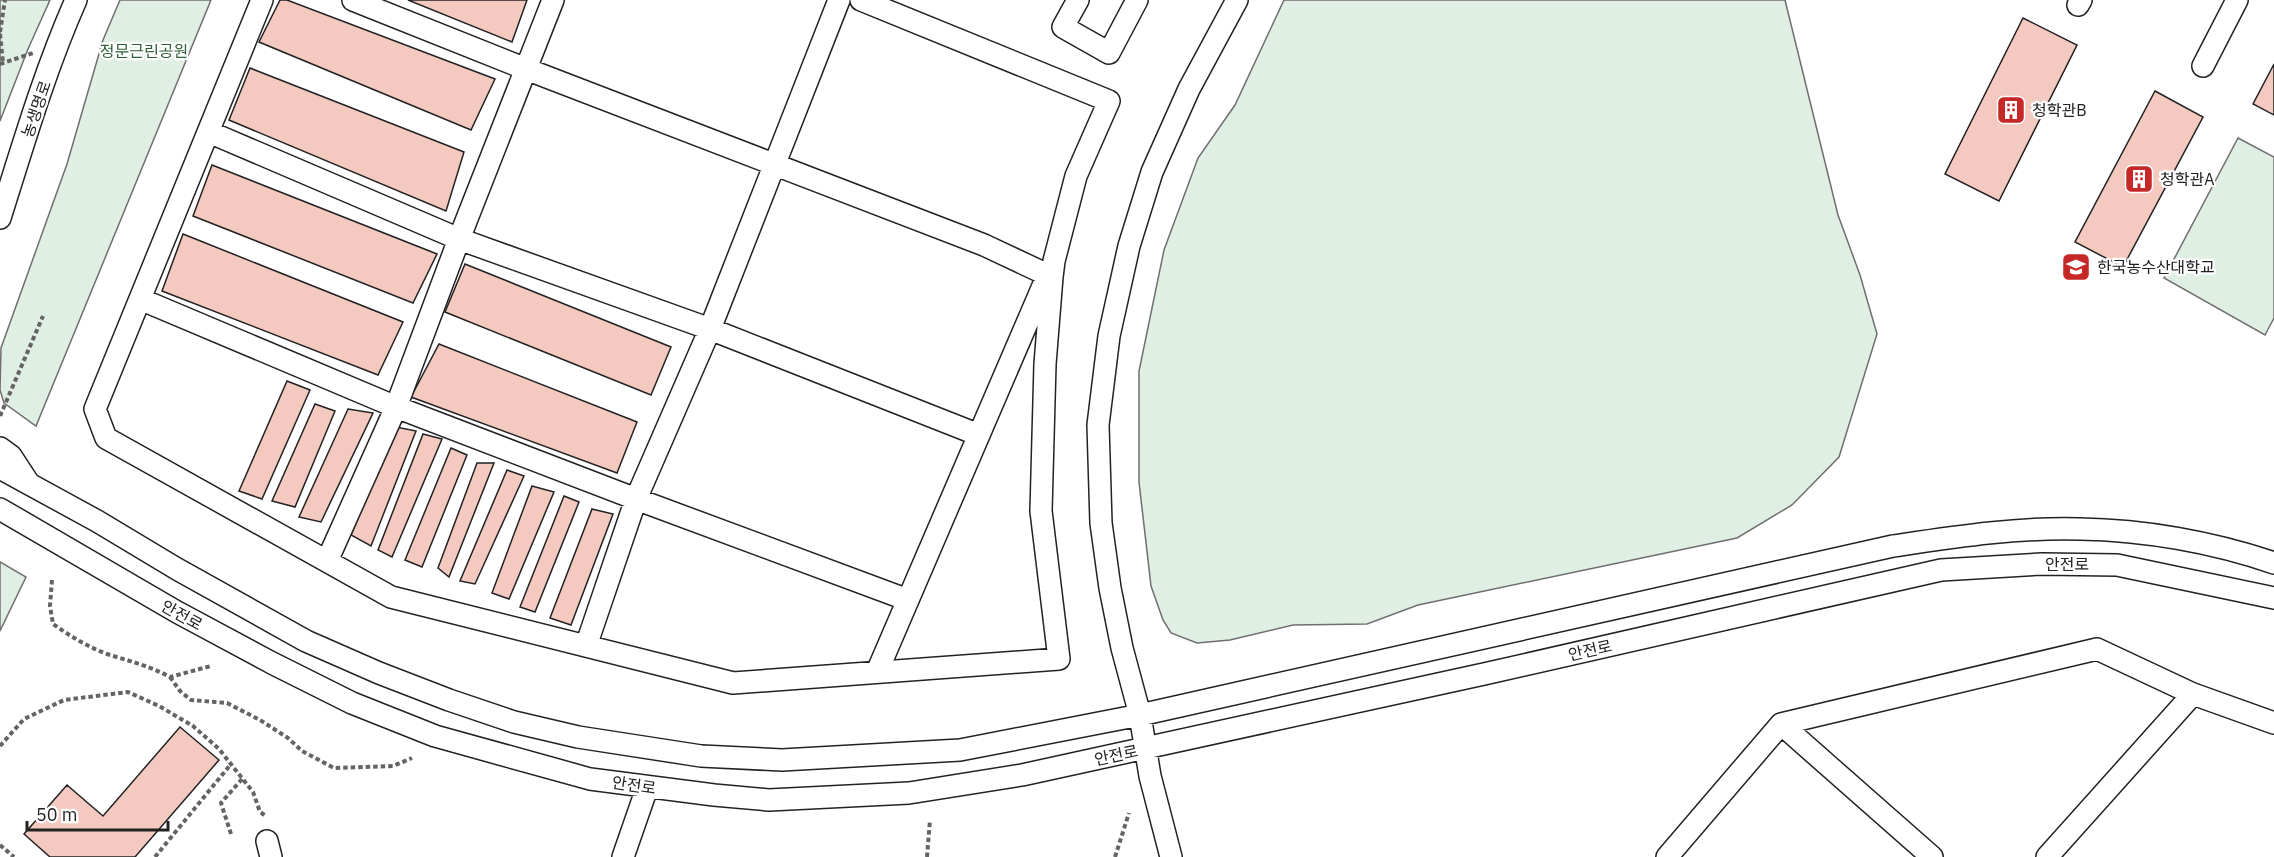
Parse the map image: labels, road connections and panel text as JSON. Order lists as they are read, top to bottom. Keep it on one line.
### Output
{"streets":{"street":["농생명로","안전로"]},"parks":["정문근린공원"],"places":{"building":["청학관B","청학관A"],"school or university":["한국농수산대학교"]},"scale_bar":"50 m"}
